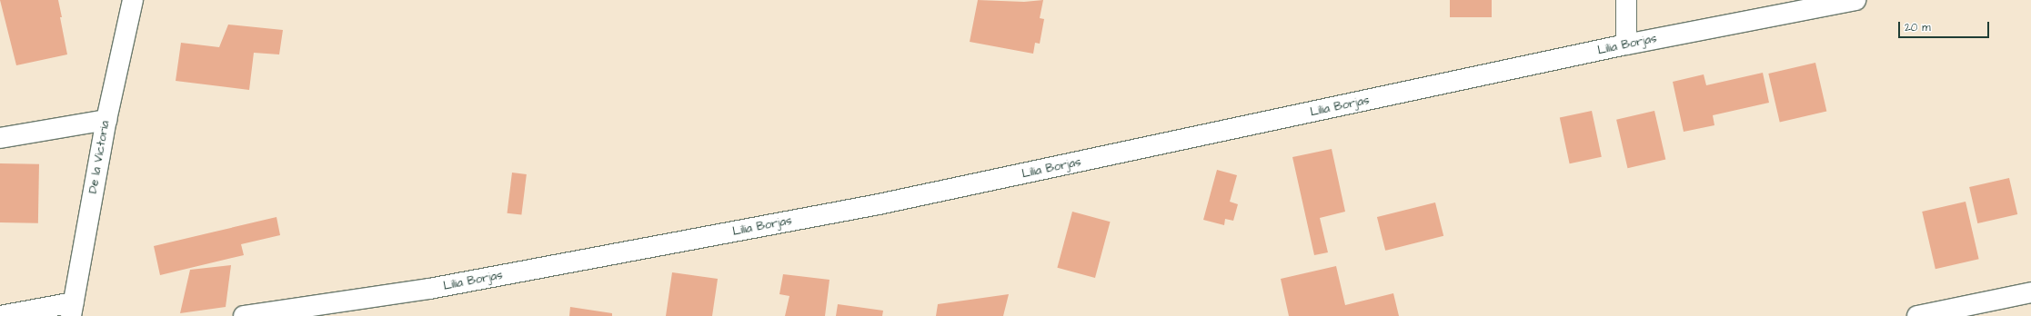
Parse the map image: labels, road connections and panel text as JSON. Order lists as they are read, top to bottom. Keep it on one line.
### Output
{"streets":{"street":["Lilia Borjas","De la Victoria"]},"scale_bar":"20 m"}
